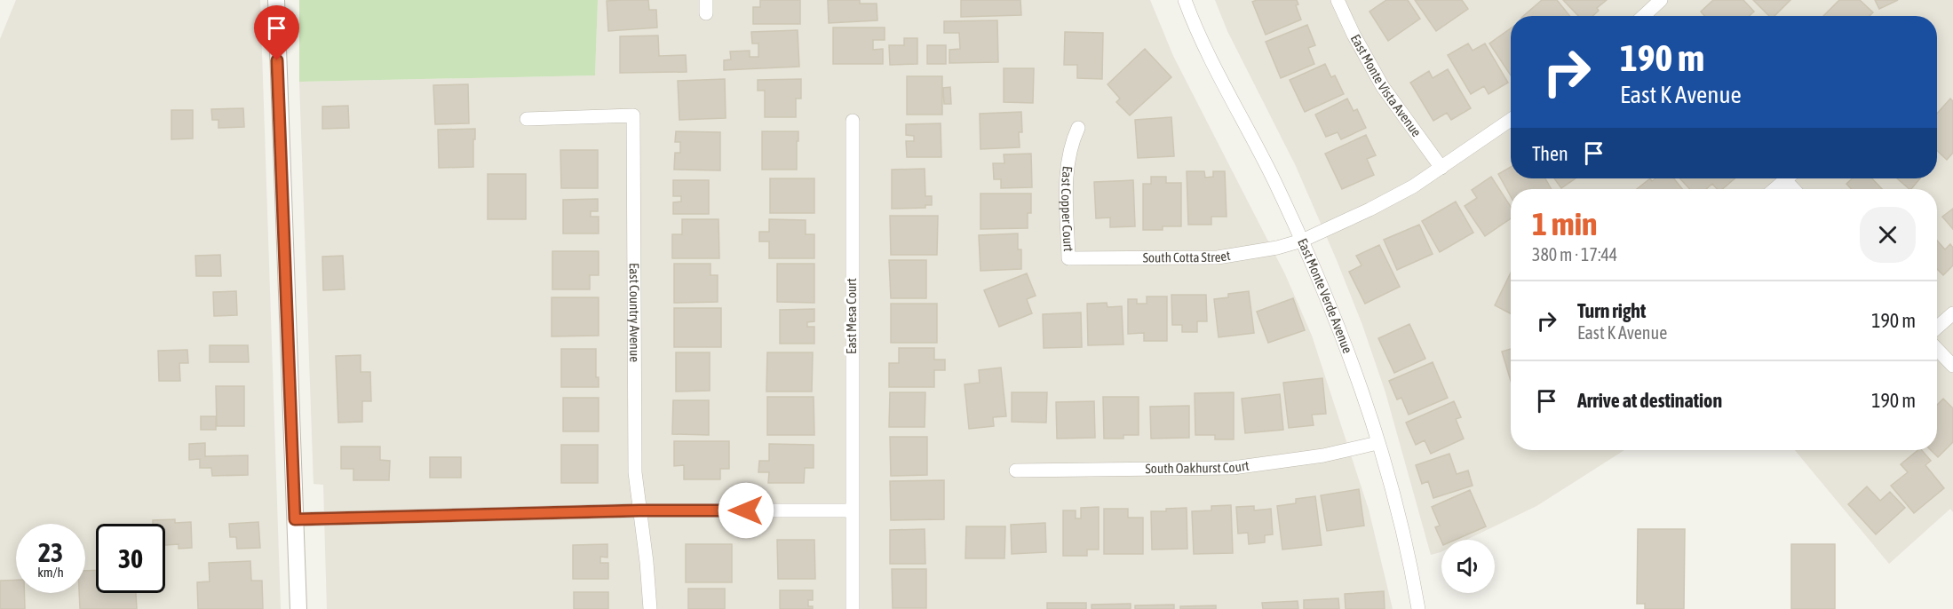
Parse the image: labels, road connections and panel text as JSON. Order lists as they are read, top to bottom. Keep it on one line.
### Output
{"streets":{"street":["East Monte Vista Avenue","East Copper Court","South Cotta Street","East Monte Verde Avenue","East Country Avenue","East Mesa Court","South Oakhurst Court"]},"crossings":[["East Monte Vista Avenue","South Cotta Street"],["East Copper Court","South Cotta Street"],["South Cotta Street","East Monte Verde Avenue"],["East Monte Verde Avenue","South Oakhurst Court"]],"page":{"turn":["190 m","East K Avenue"],"then":"Then","heading":["1 min","380 m · 17:44"],"list":[{"name":"Turn right","note":"East K Avenue","value":"190 m"},{"name":"Arrive at destination","value":"190 m"}],"speed":"23 km/h","limit":"30"}}
